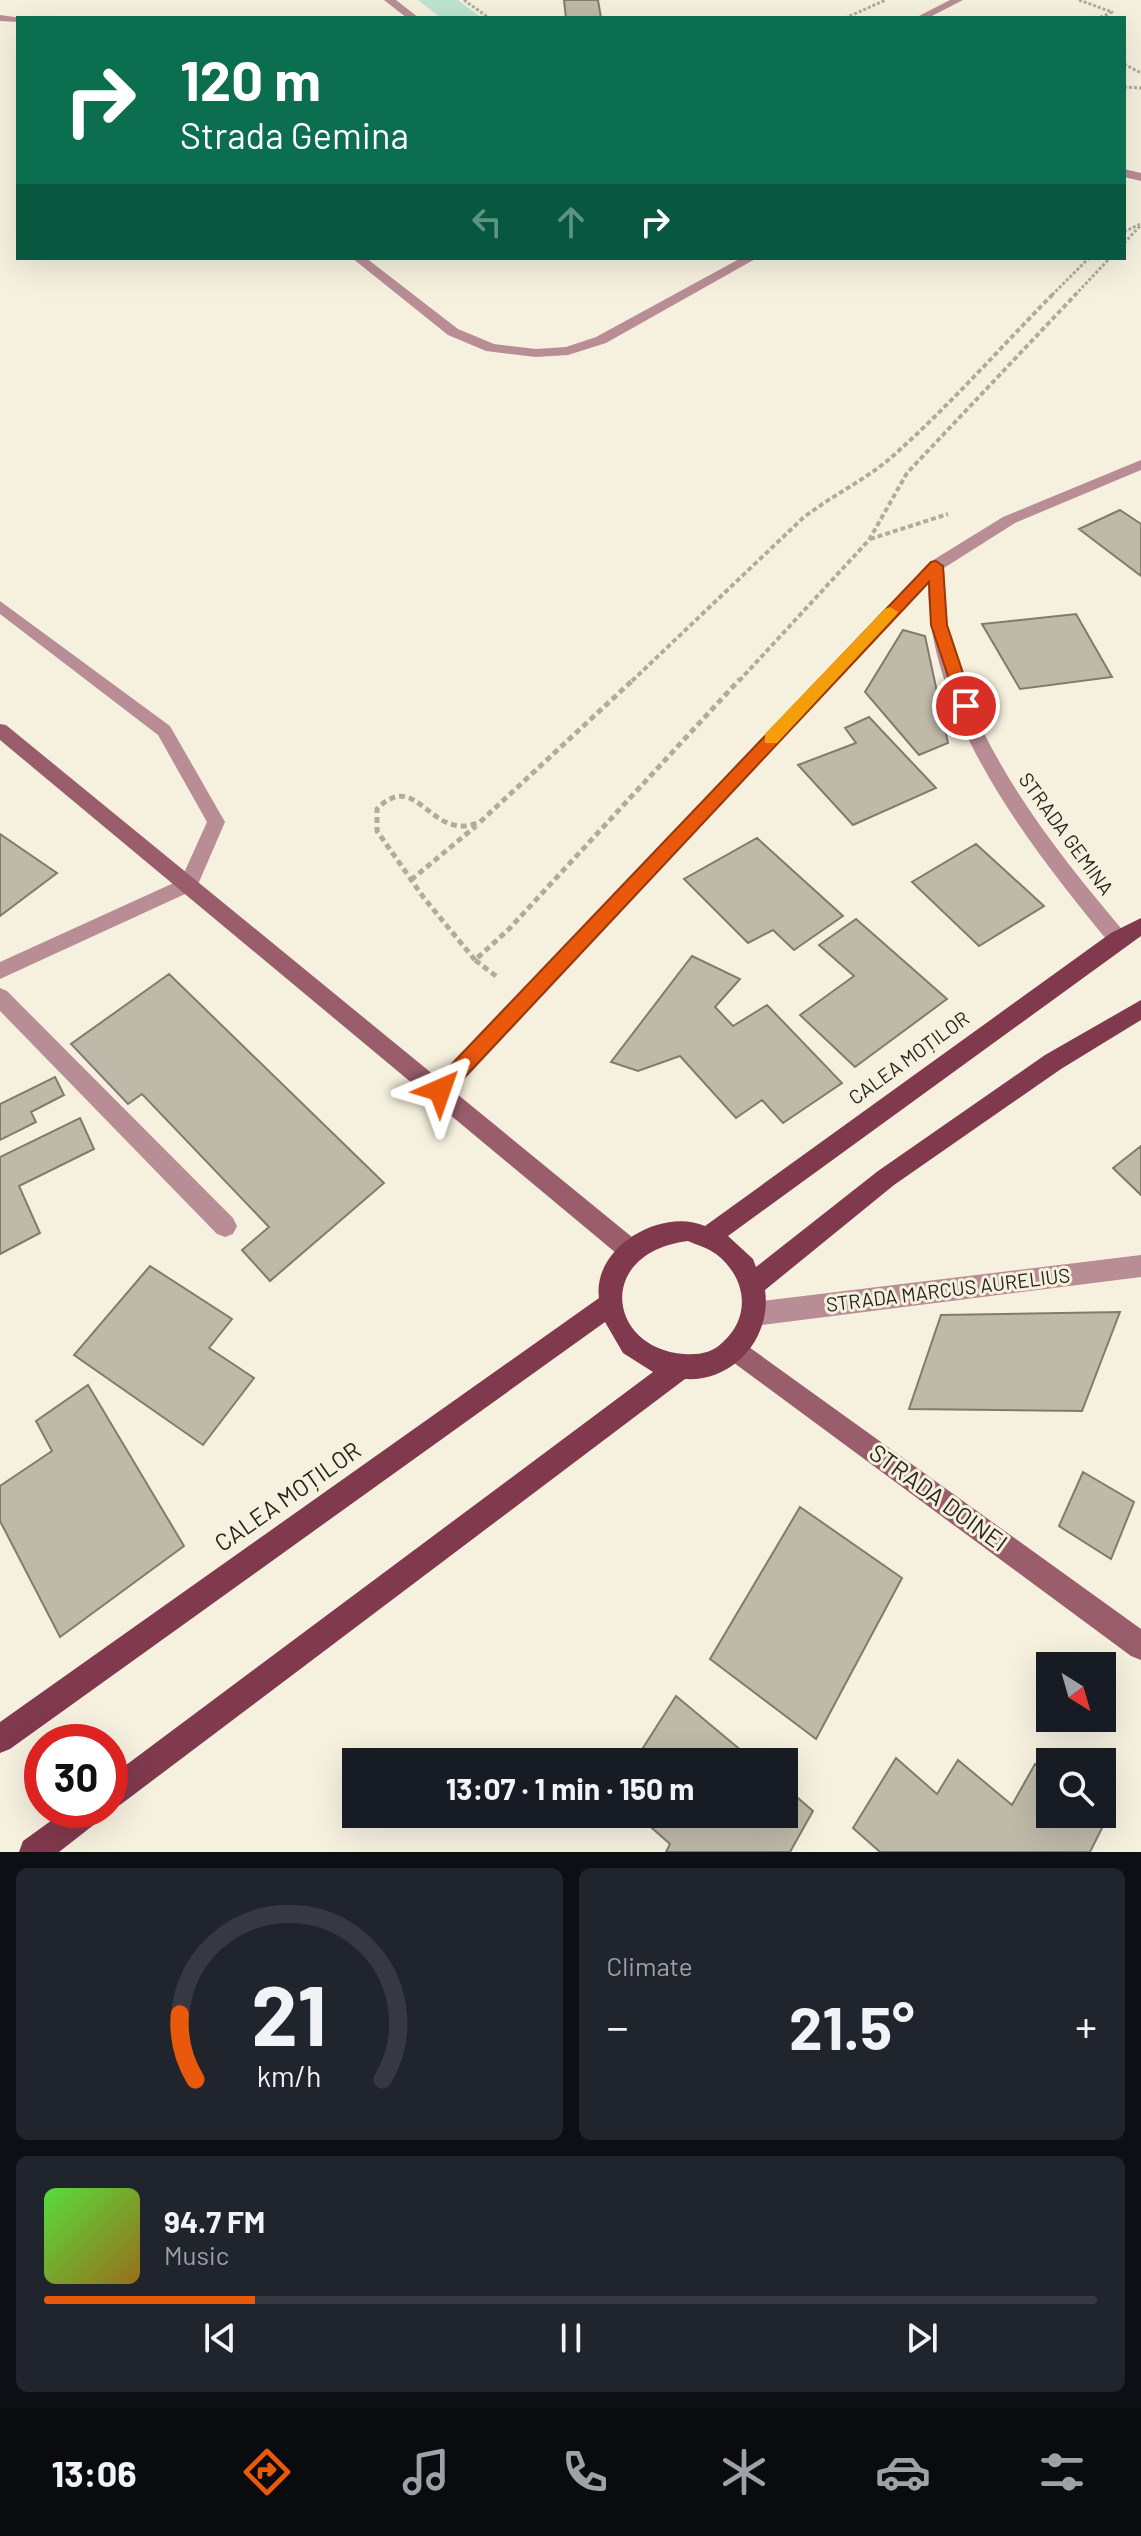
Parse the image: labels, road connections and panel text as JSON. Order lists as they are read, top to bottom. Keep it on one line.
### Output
{"streets":{"main road":["CALEA MOȚILOR"],"street":["STRADA GEMINA","STRADA MARCUS AURELIUS","STRADA DOINEI"]},"crossings":[["STRADA GEMINA","CALEA MOȚILOR"],["CALEA MOȚILOR","STRADA MARCUS AURELIUS"],["CALEA MOȚILOR","STRADA DOINEI"],["STRADA MARCUS AURELIUS","STRADA DOINEI"]],"north":"bottom right","page":{"turn":["120 m","Strada Gemina"],"limit":"30","trip":"13:07 · 1 min · 150 m","tile":"Climate","heat":["−","21.5°","+"],"song":["94.7 FM","Music"],"tabs":"13:06","gauge":["21","km/h"]}}
